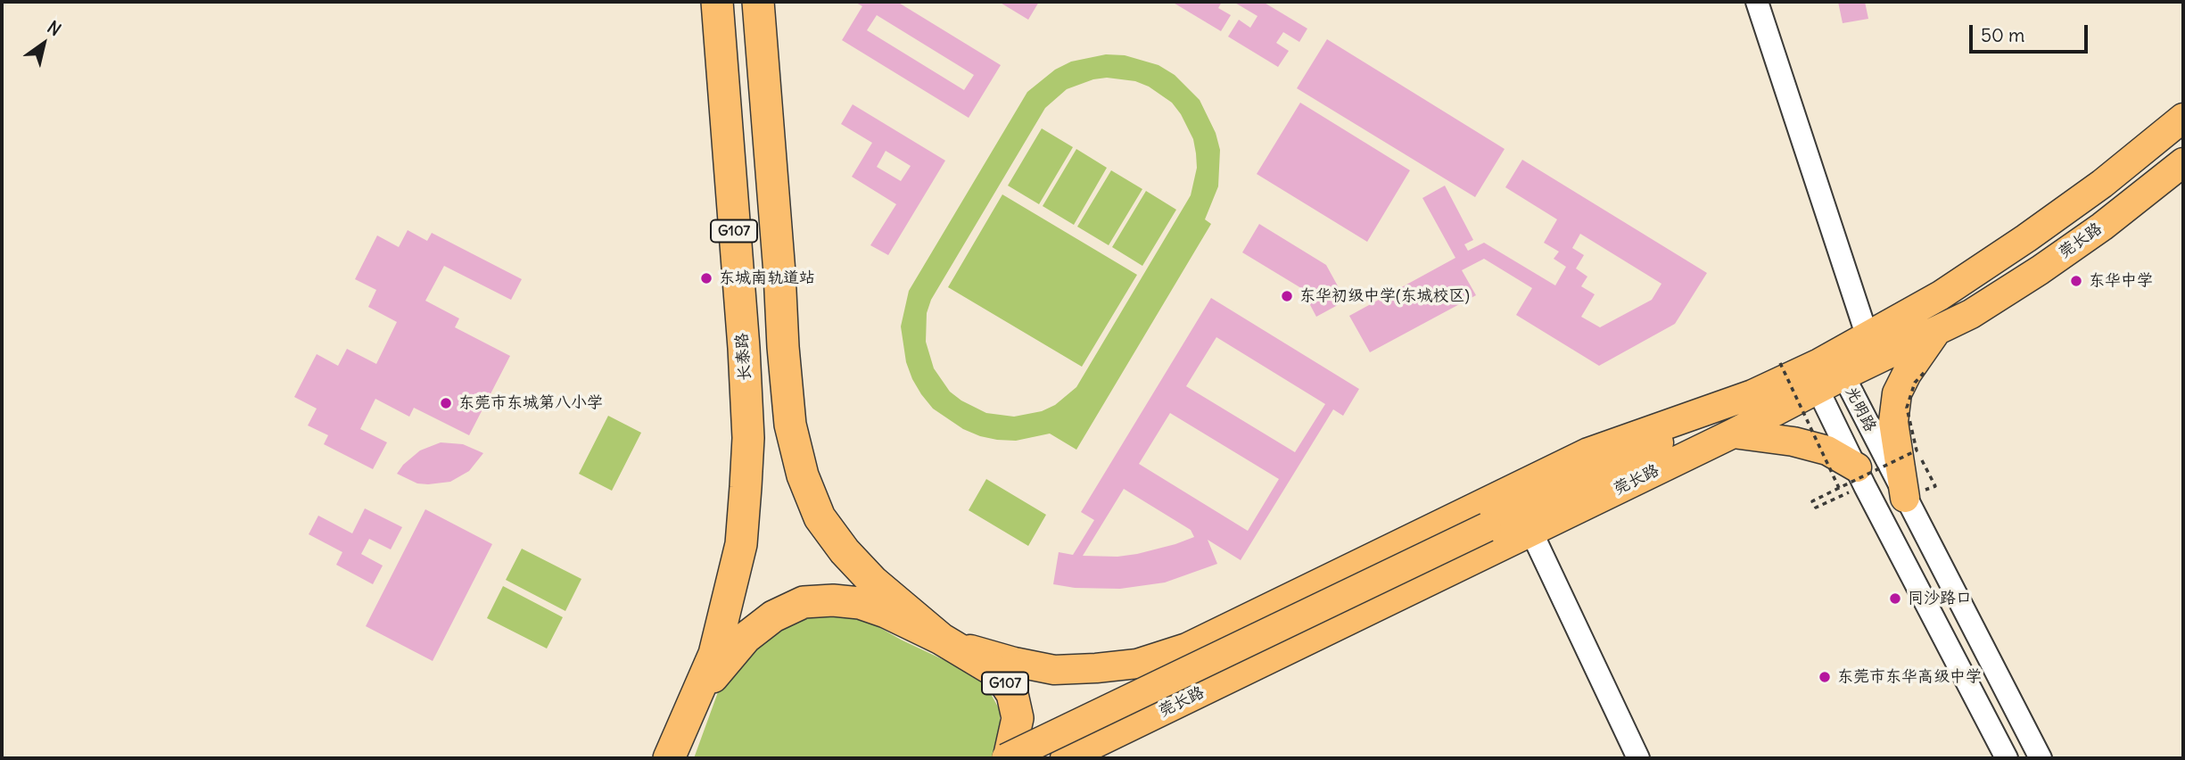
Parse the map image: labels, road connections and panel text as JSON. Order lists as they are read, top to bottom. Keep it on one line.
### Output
{"streets":{"highway":["G107","长泰路"],"main road":["莞长路"],"street":["光明路"]},"crossings":[["G107","莞长路"],["G107","长泰路"],["莞长路","光明路"]],"places":["东城南轨道站","东华中学","东华初级中学(东城校区)","东莞市东城第八小学","同沙路口","东莞市东华高级中学"],"scale_bar":"50 m","north":"top right"}
